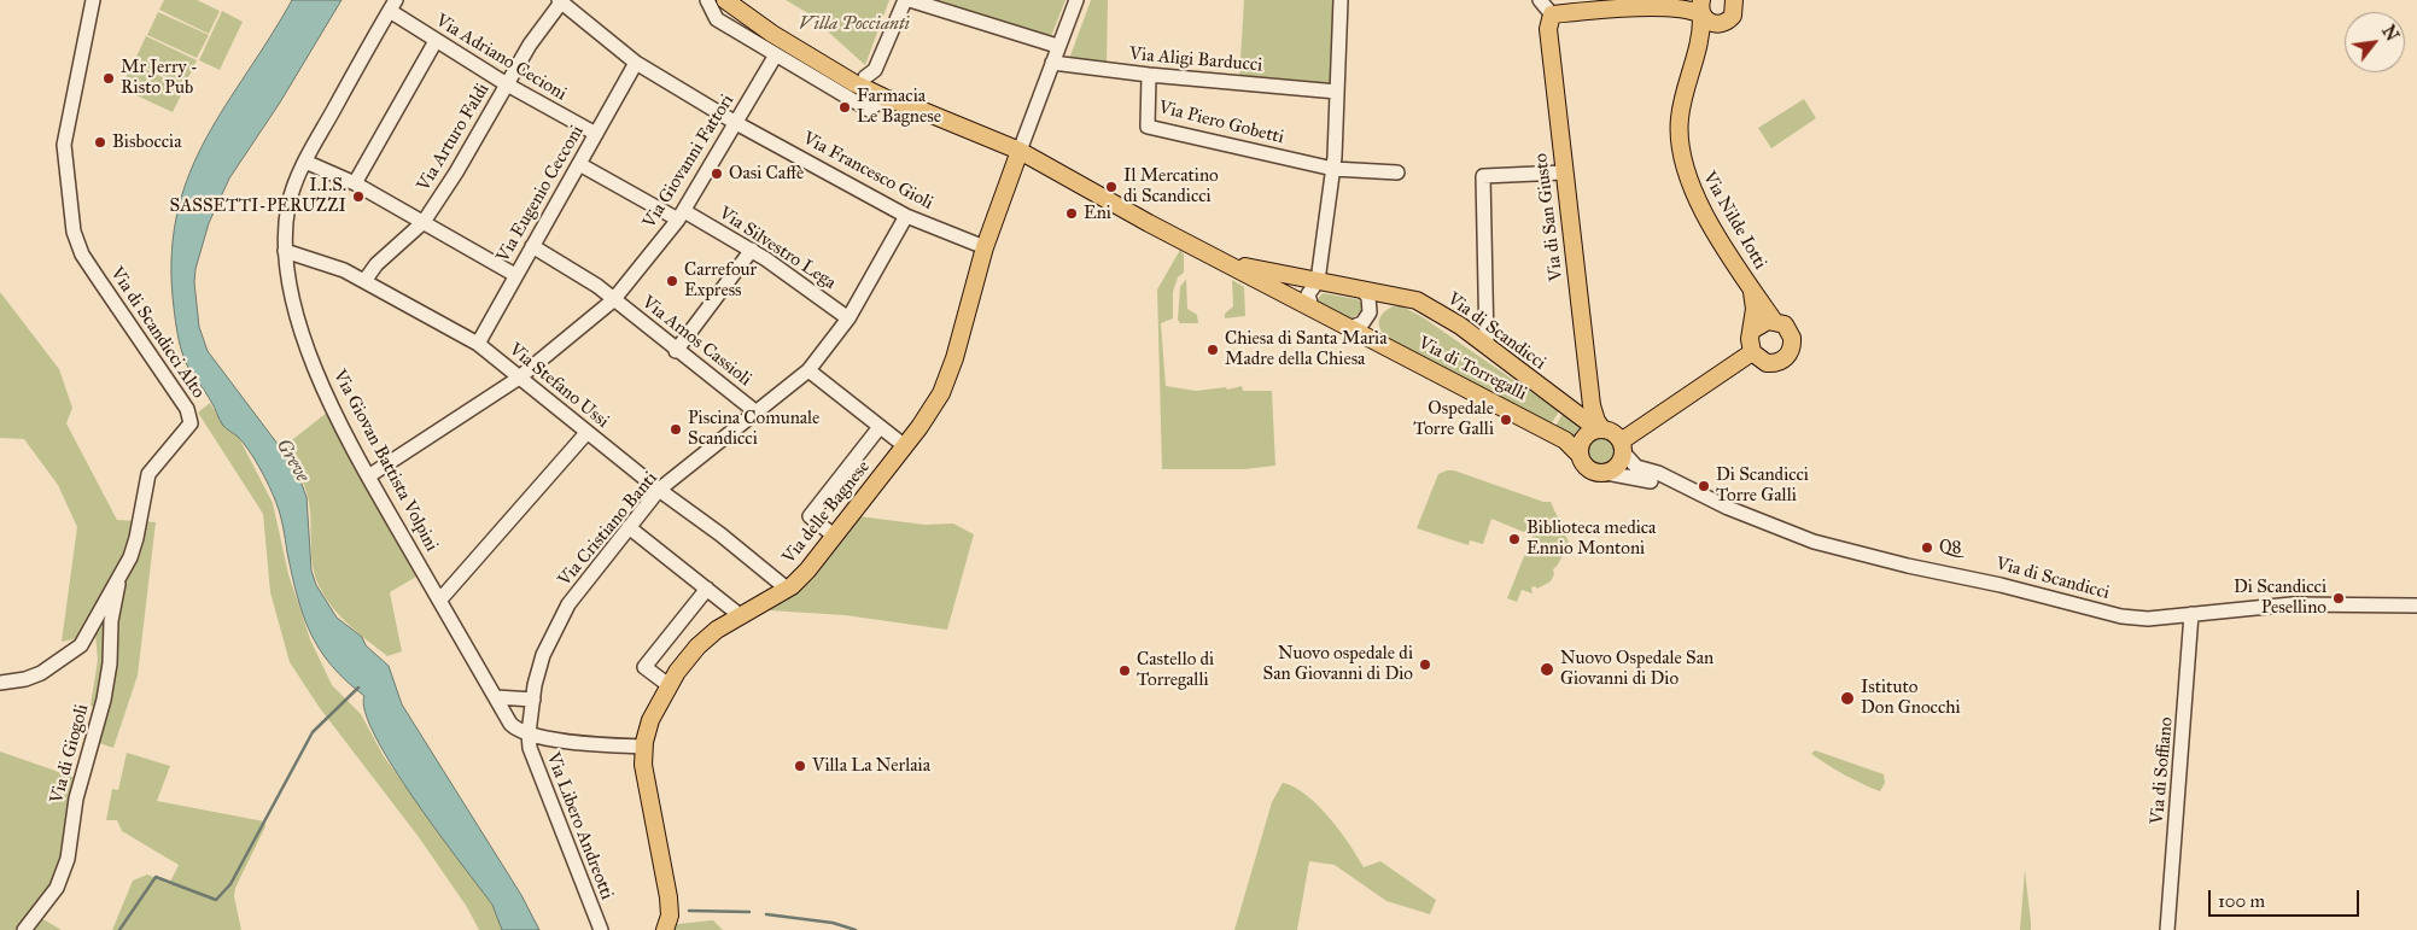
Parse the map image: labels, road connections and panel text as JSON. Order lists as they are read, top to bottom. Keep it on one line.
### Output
{"streets":{"main road":["Via di San Giusto","Via Nilde Iotti","Via di Scandicci","Via di Torregalli","Via delle Bagnese"],"street":["Via Adriano Cecioni","Via Aligi Barducci","Via Piero Gobetti","Via Arturo Faldi","Via Giovanni Fattori","Via Francesco Gioli","Via Eugenio Cecconi","Via Silvestro Lega","Via di Scandicci Alto","Via Amos Cassioli","Via Stefano Ussi","Via Giovan Battista Volpini","Via Cristiano Banti","Via di Giogoli","Via di Soffiano","Via Libero Andreotti"]},"crossings":[["Via Adriano Cecioni","Via Arturo Faldi"],["Via Adriano Cecioni","Via Eugenio Cecconi"],["Via Adriano Cecioni","Via Giovan Battista Volpini"],["Via Aligi Barducci","Via Piero Gobetti"],["Via Arturo Faldi","Via Francesco Gioli"],["Via Arturo Faldi","Via Stefano Ussi"],["Via Giovanni Fattori","Via Francesco Gioli"],["Via Giovanni Fattori","Via Silvestro Lega"],["Via Giovanni Fattori","Via Amos Cassioli"],["Via Giovanni Fattori","Via Stefano Ussi"],["Via Giovanni Fattori","Via Giovan Battista Volpini"],["Via Francesco Gioli","Via Eugenio Cecconi"],["Via Francesco Gioli","Via delle Bagnese"],["Via Francesco Gioli","Via Cristiano Banti"],["Via Eugenio Cecconi","Via Silvestro Lega"],["Via Eugenio Cecconi","Via Amos Cassioli"],["Via Eugenio Cecconi","Via Stefano Ussi"],["Via di San Giusto","Via di Scandicci"],["Via di San Giusto","Via di Torregalli"],["Via Silvestro Lega","Via Cristiano Banti"],["Via di Scandicci","Via di Torregalli"],["Via di Scandicci","Via di Soffiano"],["Via di Scandicci Alto","Via di Giogoli"],["Via Amos Cassioli","Via Cristiano Banti"],["Via di Torregalli","Via delle Bagnese"],["Via Stefano Ussi","Via Giovan Battista Volpini"],["Via Stefano Ussi","Via delle Bagnese"],["Via Stefano Ussi","Via Cristiano Banti"],["Via Giovan Battista Volpini","Via Cristiano Banti"],["Via Giovan Battista Volpini","Via Libero Andreotti"],["Via Cristiano Banti","Via Libero Andreotti"]],"water":["Greve"],"parks":["Villa Poccianti"],"places":["Mr Jerry - Risto Pub","Farmacia Le Bagnese","Bisboccia","Oasi Caffè","Il Mercatino di Scandicci","I.I.S. SASSETTI-PERUZZI","Eni","Carrefour Express","Chiesa di Santa Maria Madre della Chiesa","Ospedale Torre Galli","Piscina Comunale Scandicci","Di Scandicci Torre Galli","Biblioteca medica Ennio Montoni","Q8","Di Scandicci Pesellino","Nuovo ospedale di San Giovanni di Dio","Nuovo Ospedale San Giovanni di Dio","Castello di Torregalli","Istituto Don Gnocchi","Villa La Nerlaia"],"scale_bar":"100 m","north":"top right"}
